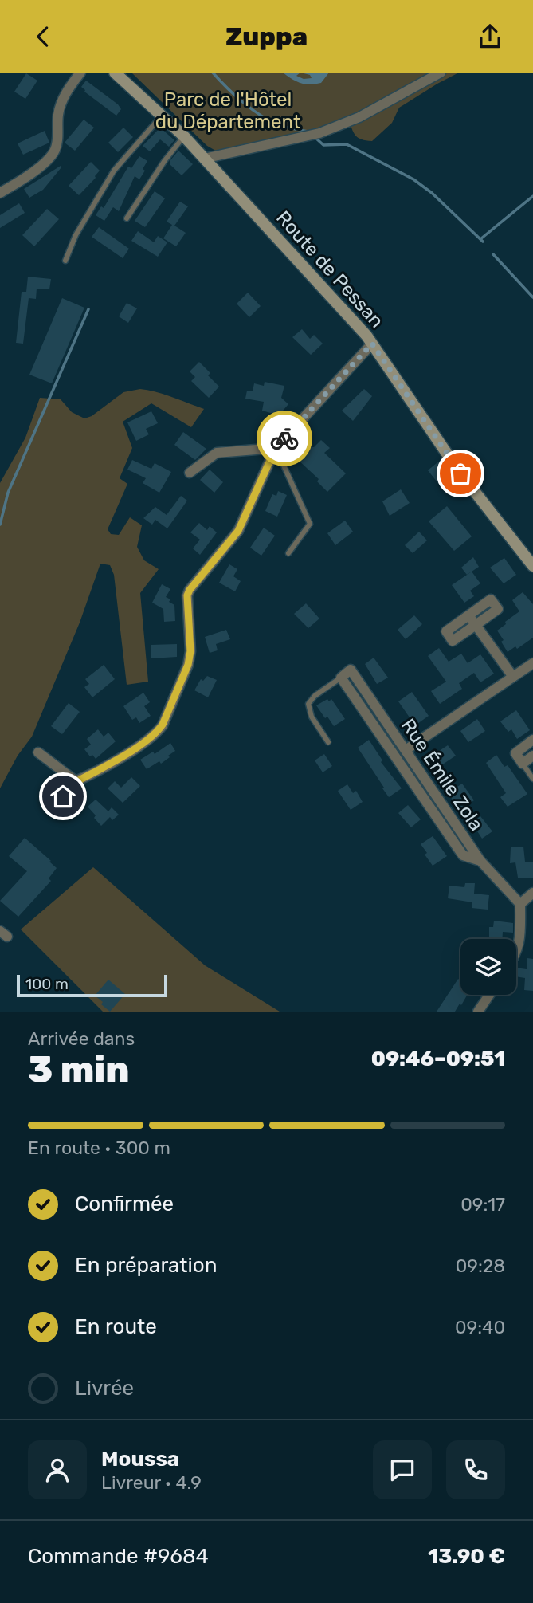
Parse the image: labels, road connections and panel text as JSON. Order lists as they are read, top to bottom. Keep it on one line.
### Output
{"streets":{"main road":["Route de Pessan"],"street":["Rue Émile Zola"]},"parks":["Parc de l'Hôtel du Département"],"scale_bar":"100 m","page":{"header":"Zuppa","scale":"100 m","heading":["3 min","Arrivée dans","09:46–09:51"],"panel":["Moussa","Livreur · 4.9","Commande #9684","13.90 €"],"bar":"En route · 300 m","list":[["Confirmée","09:17"],["En préparation","09:28"],["En route","09:40"],"Livrée"]}}
